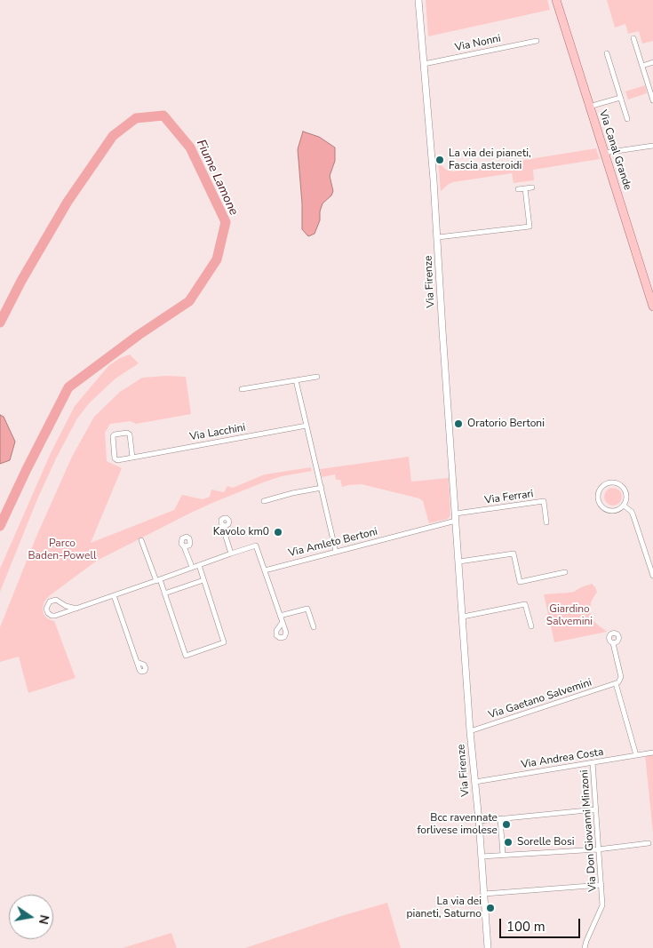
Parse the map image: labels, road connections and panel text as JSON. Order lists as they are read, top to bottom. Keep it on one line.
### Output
{"streets":{"main road":["Via Canal Grande"],"street":["Via Nonni","Via Firenze","Via Lacchini","Via Ferrari","Via Amleto Bertoni","Via Gaetano Salvemini","Via Andrea Costa","Via Don Giovanni Minzoni"]},"crossings":[["Via Nonni","Via Firenze"],["Via Firenze","Via Ferrari"],["Via Firenze","Via Amleto Bertoni"],["Via Firenze","Via Gaetano Salvemini"],["Via Firenze","Via Andrea Costa"],["Via Andrea Costa","Via Don Giovanni Minzoni"]],"water":["Fiume Lamone"],"parks":["Parco Baden-Powell","Giardino Salvemini"],"places":["La via dei pianeti, Fascia asteroidi","Oratorio Bertoni","Kavolo km0","Bcc ravennate forlivese imolese","Sorelle Bosi","La via dei pianeti, Saturno"],"scale_bar":"100 m","north":"right"}
